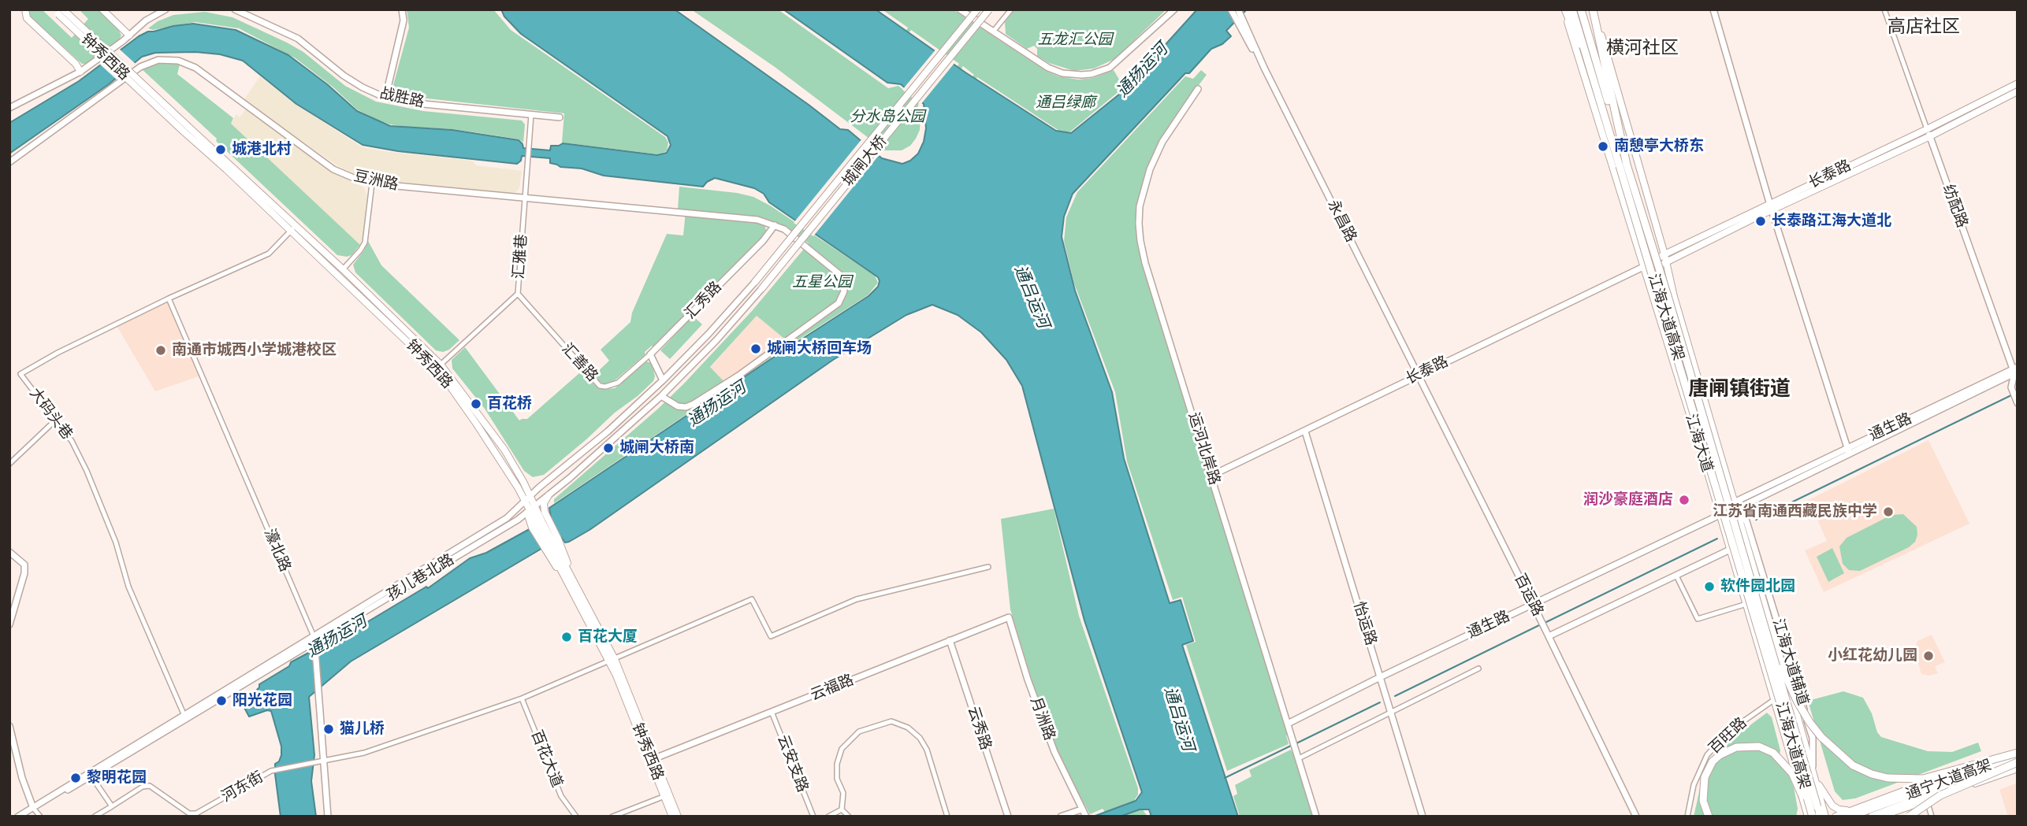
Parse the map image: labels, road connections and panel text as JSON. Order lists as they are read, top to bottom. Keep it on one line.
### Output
{"streets":{"highway":["江海大道高架","通宁大道高架"],"main road":["钟秀西路","城闸大桥","长泰路","江海大道"],"street":["战胜路","豆洲路","纺配路","永昌路","汇雅巷","汇秀路","汇善路","大码头巷","通生路","运河北岸路","濠北路","孩儿巷北路","百运路","怡运路","江海大道辅道","云福路","月洲路","云秀路","百旺路","百花大道","云安支路","河东街"]},"crossings":[["钟秀西路","汇雅巷"],["钟秀西路","大码头巷"],["钟秀西路","孩儿巷北路"],["钟秀西路","云福路"],["钟秀西路","河东街"],["战胜路","汇雅巷"],["城闸大桥","孩儿巷北路"],["长泰路","纺配路"],["长泰路","永昌路"],["长泰路","江海大道"],["长泰路","运河北岸路"],["长泰路","百运路"],["长泰路","怡运路"],["豆洲路","汇雅巷"],["豆洲路","汇秀路"],["豆洲路","孩儿巷北路"],["纺配路","通生路"],["永昌路","百运路"],["汇雅巷","汇善路"],["汇秀路","汇善路"],["江海大道高架","江海大道"],["大码头巷","濠北路"],["大码头巷","孩儿巷北路"],["通生路","江海大道"],["通生路","运河北岸路"],["通生路","百运路"],["通生路","怡运路"],["通生路","江海大道辅道"],["江海大道","江海大道辅道"],["江海大道","百旺路"],["濠北路","孩儿巷北路"],["濠北路","河东街"],["云福路","月洲路"],["云福路","云秀路"],["云福路","云安支路"],["百花大道","河东街"]],"districts":["高店社区","横河社区","唐闸镇街道"],"water":["通扬运河","通吕运河"],"parks":["五龙汇公园","通吕绿廊","分水岛公园","五星公园"],"places":["南憩亭大桥东","城港北村","长泰路江海大道北","城闸大桥回车场","南通市城西小学城港校区","百花桥","城闸大桥南","润沙豪庭酒店","江苏省南通西藏民族中学","软件园北园","百花大厦","小红花幼儿园","阳光花园","猫儿桥","黎明花园"]}
